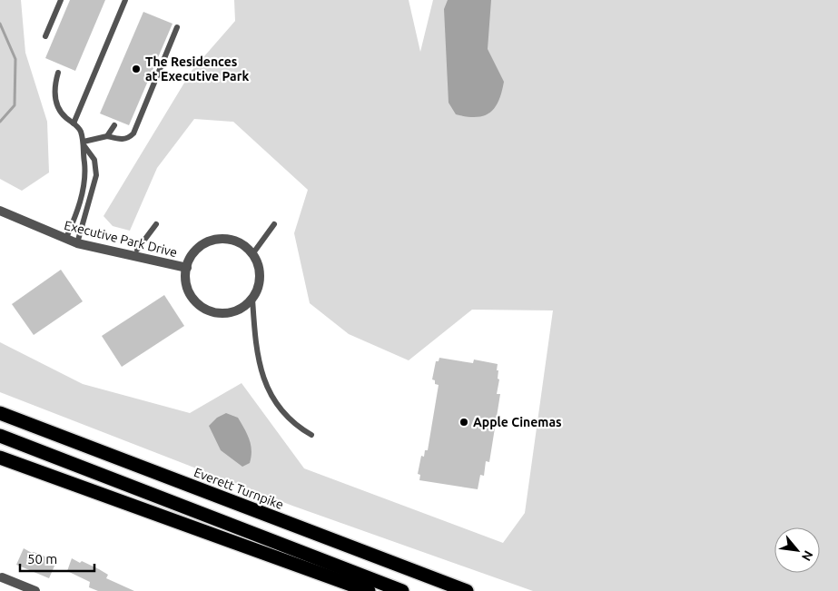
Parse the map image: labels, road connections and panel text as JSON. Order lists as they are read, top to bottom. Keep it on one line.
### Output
{"streets":{"highway":["Everett Turnpike"],"street":["Executive Park Drive"]},"places":["The Residences at Executive Park","Apple Cinemas"],"scale_bar":"50 m","north":"bottom right"}
